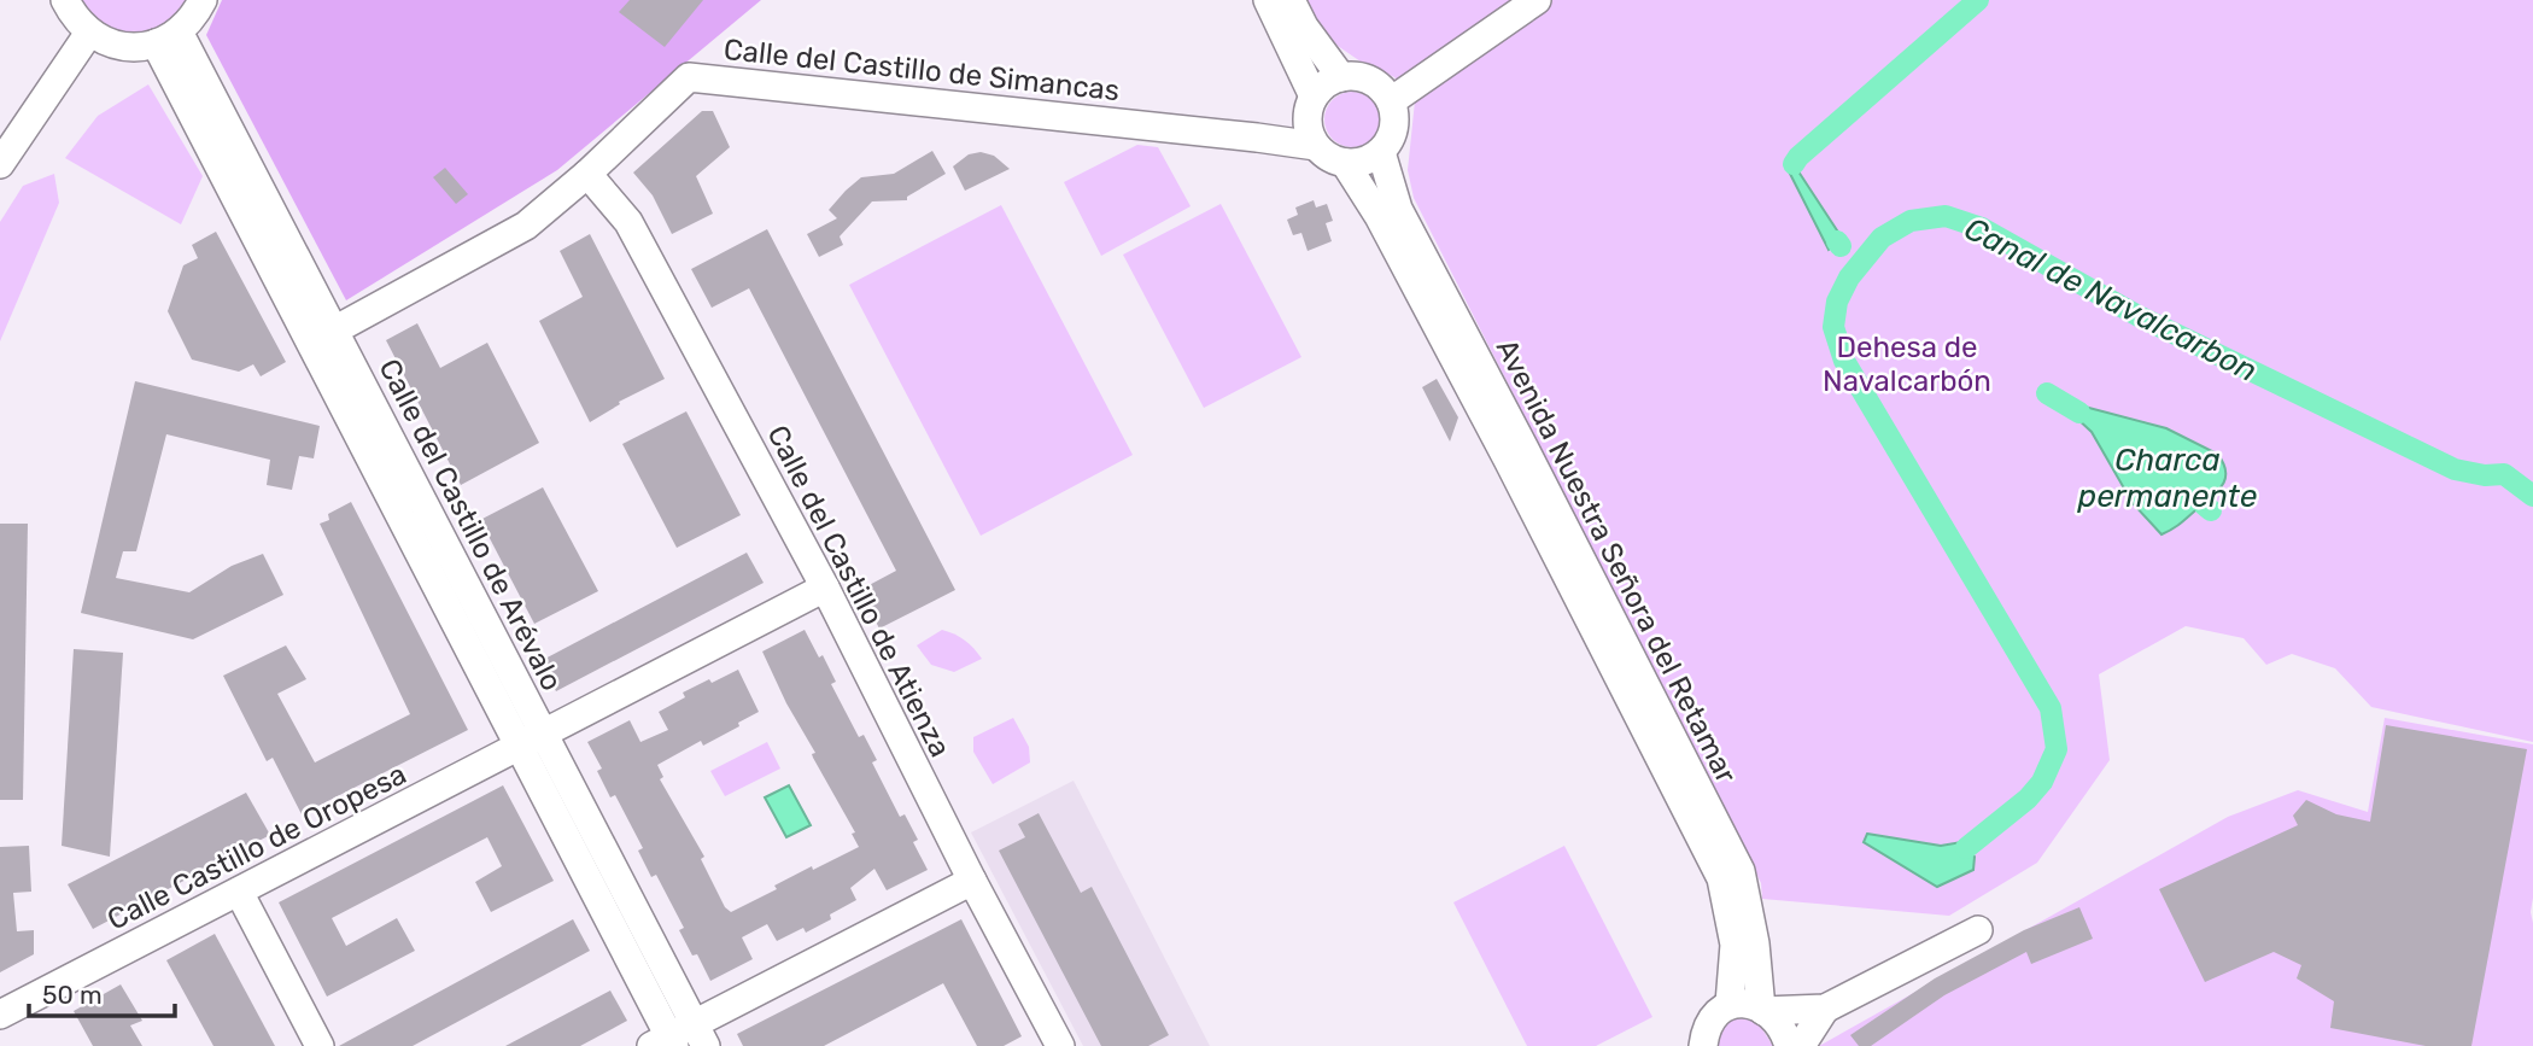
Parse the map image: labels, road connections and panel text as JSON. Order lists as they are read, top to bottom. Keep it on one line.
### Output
{"streets":{"street":["Calle del Castillo de Simancas","Calle del Castillo de Arévalo","Avenida Nuestra Señora del Retamar","Calle del Castillo de Atienza","Calle Castillo de Oropesa"]},"crossings":[["Calle del Castillo de Simancas","Calle del Castillo de Arévalo"],["Calle del Castillo de Simancas","Avenida Nuestra Señora del Retamar"],["Calle del Castillo de Simancas","Calle del Castillo de Atienza"],["Calle del Castillo de Arévalo","Calle Castillo de Oropesa"],["Calle del Castillo de Atienza","Calle Castillo de Oropesa"]],"water":["Canal de Navalcarbon","Charca permanente"],"parks":["Dehesa de Navalcarbón"],"scale_bar":"50 m"}
